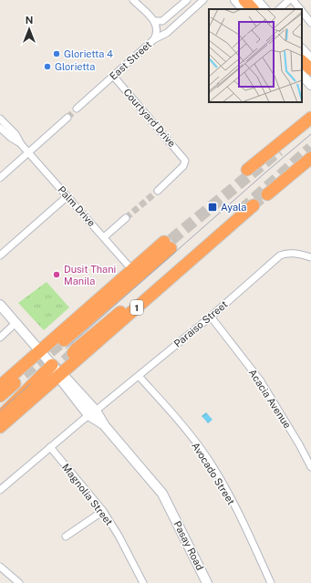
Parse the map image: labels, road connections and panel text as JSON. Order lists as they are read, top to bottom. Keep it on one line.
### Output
{"streets":{"highway":["1"],"street":["East Street","Courtyard Drive","Palm Drive","Paraiso Street","Acacia Avenue","Avocado Street","Magnolia Street","Pasay Road"]},"crossings":[["East Street","Courtyard Drive"],["1","Pasay Road"],["Paraiso Street","Acacia Avenue"],["Paraiso Street","Avocado Street"],["Paraiso Street","Magnolia Street"],["Paraiso Street","Pasay Road"]],"places":{"other":["Glorietta 4","Glorietta","Dusit Thani Manila"],"transit":["Ayala"]},"north":"top"}
